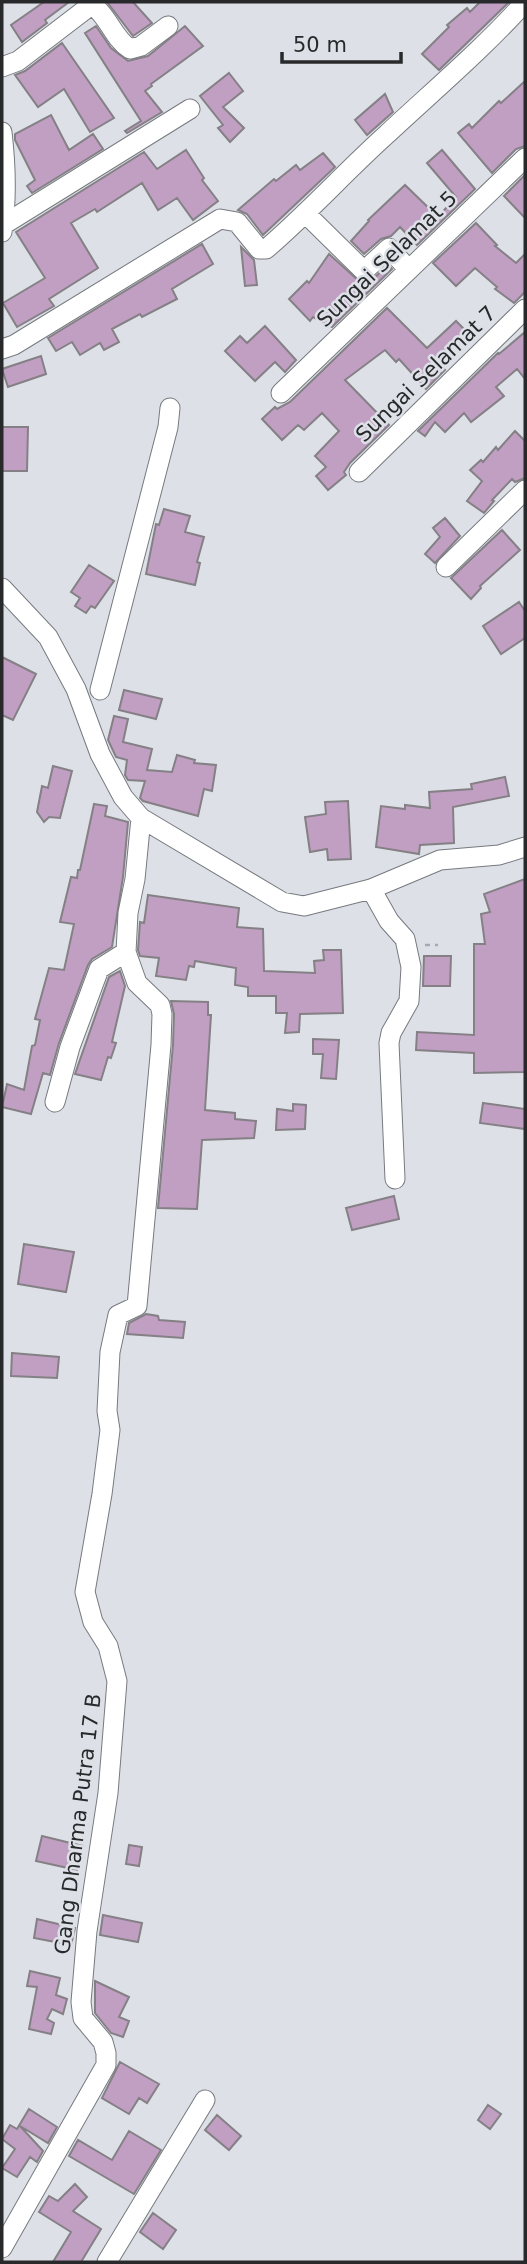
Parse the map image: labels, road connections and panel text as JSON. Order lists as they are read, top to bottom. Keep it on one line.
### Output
{"streets":{"street":["Sungai Selamat 5","Sungai Selamat 7","Gang Dharma Putra 17 B"]},"scale_bar":"50 m"}
